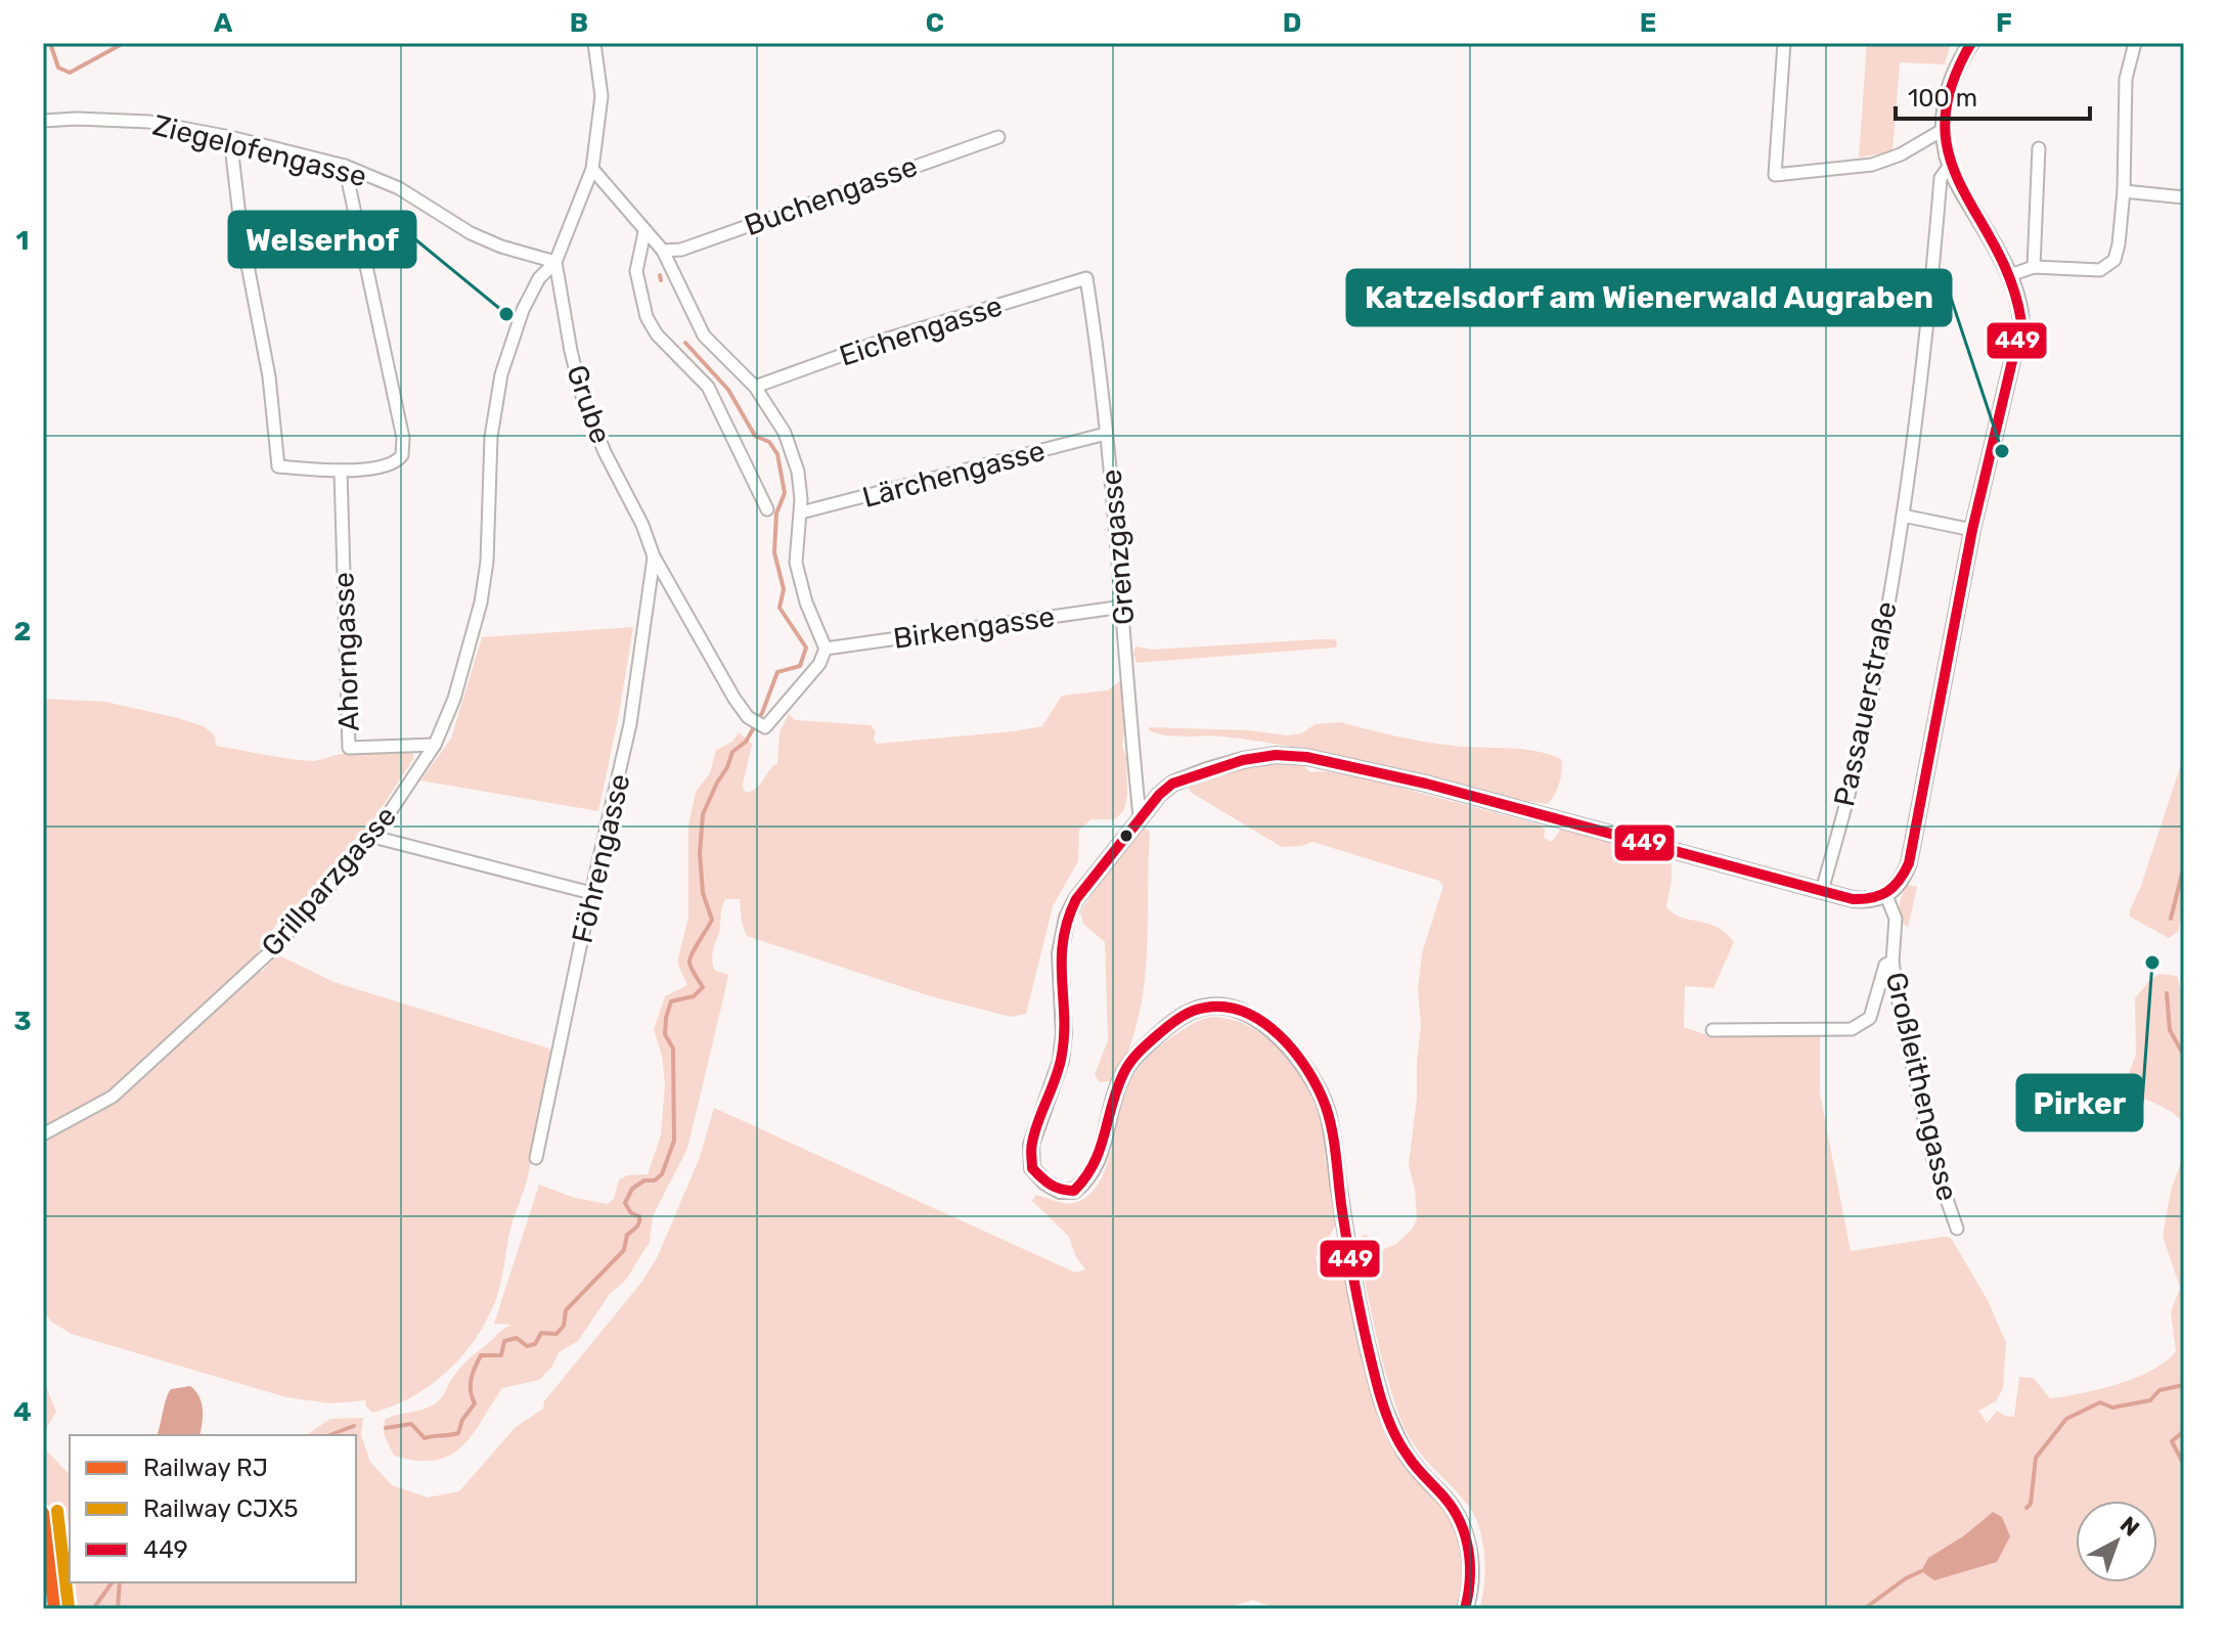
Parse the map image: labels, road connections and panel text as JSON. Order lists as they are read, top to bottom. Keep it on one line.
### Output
{"streets":{"street":["Ziegelofengasse","Buchengasse","Eichengasse","Grube","Lärchengasse","Grenzgasse","Birkengasse","Ahorngasse","Passauerstraße","Föhrengasse","Grillparzgasse","Großleithengasse"]},"crossings":[["Ziegelofengasse","Grube"],["Ziegelofengasse","Grillparzgasse"],["Eichengasse","Grenzgasse"],["Grube","Birkengasse"],["Grube","Föhrengasse"],["Grube","Grillparzgasse"],["Lärchengasse","Grenzgasse"],["Grenzgasse","Birkengasse"],["Ahorngasse","Grillparzgasse"]],"places":["Welserhof","Katzelsdorf am Wienerwald Augraben","Pirker"],"lines":["transit line 449","rail line CJX5","rail line RJ"],"legend":["Railway RJ","Railway CJX5","449"],"scale_bar":"100 m","north":"top right","grid":{"columns":["A","B","C","D","E","F"],"rows":["1","2","3","4"]}}
